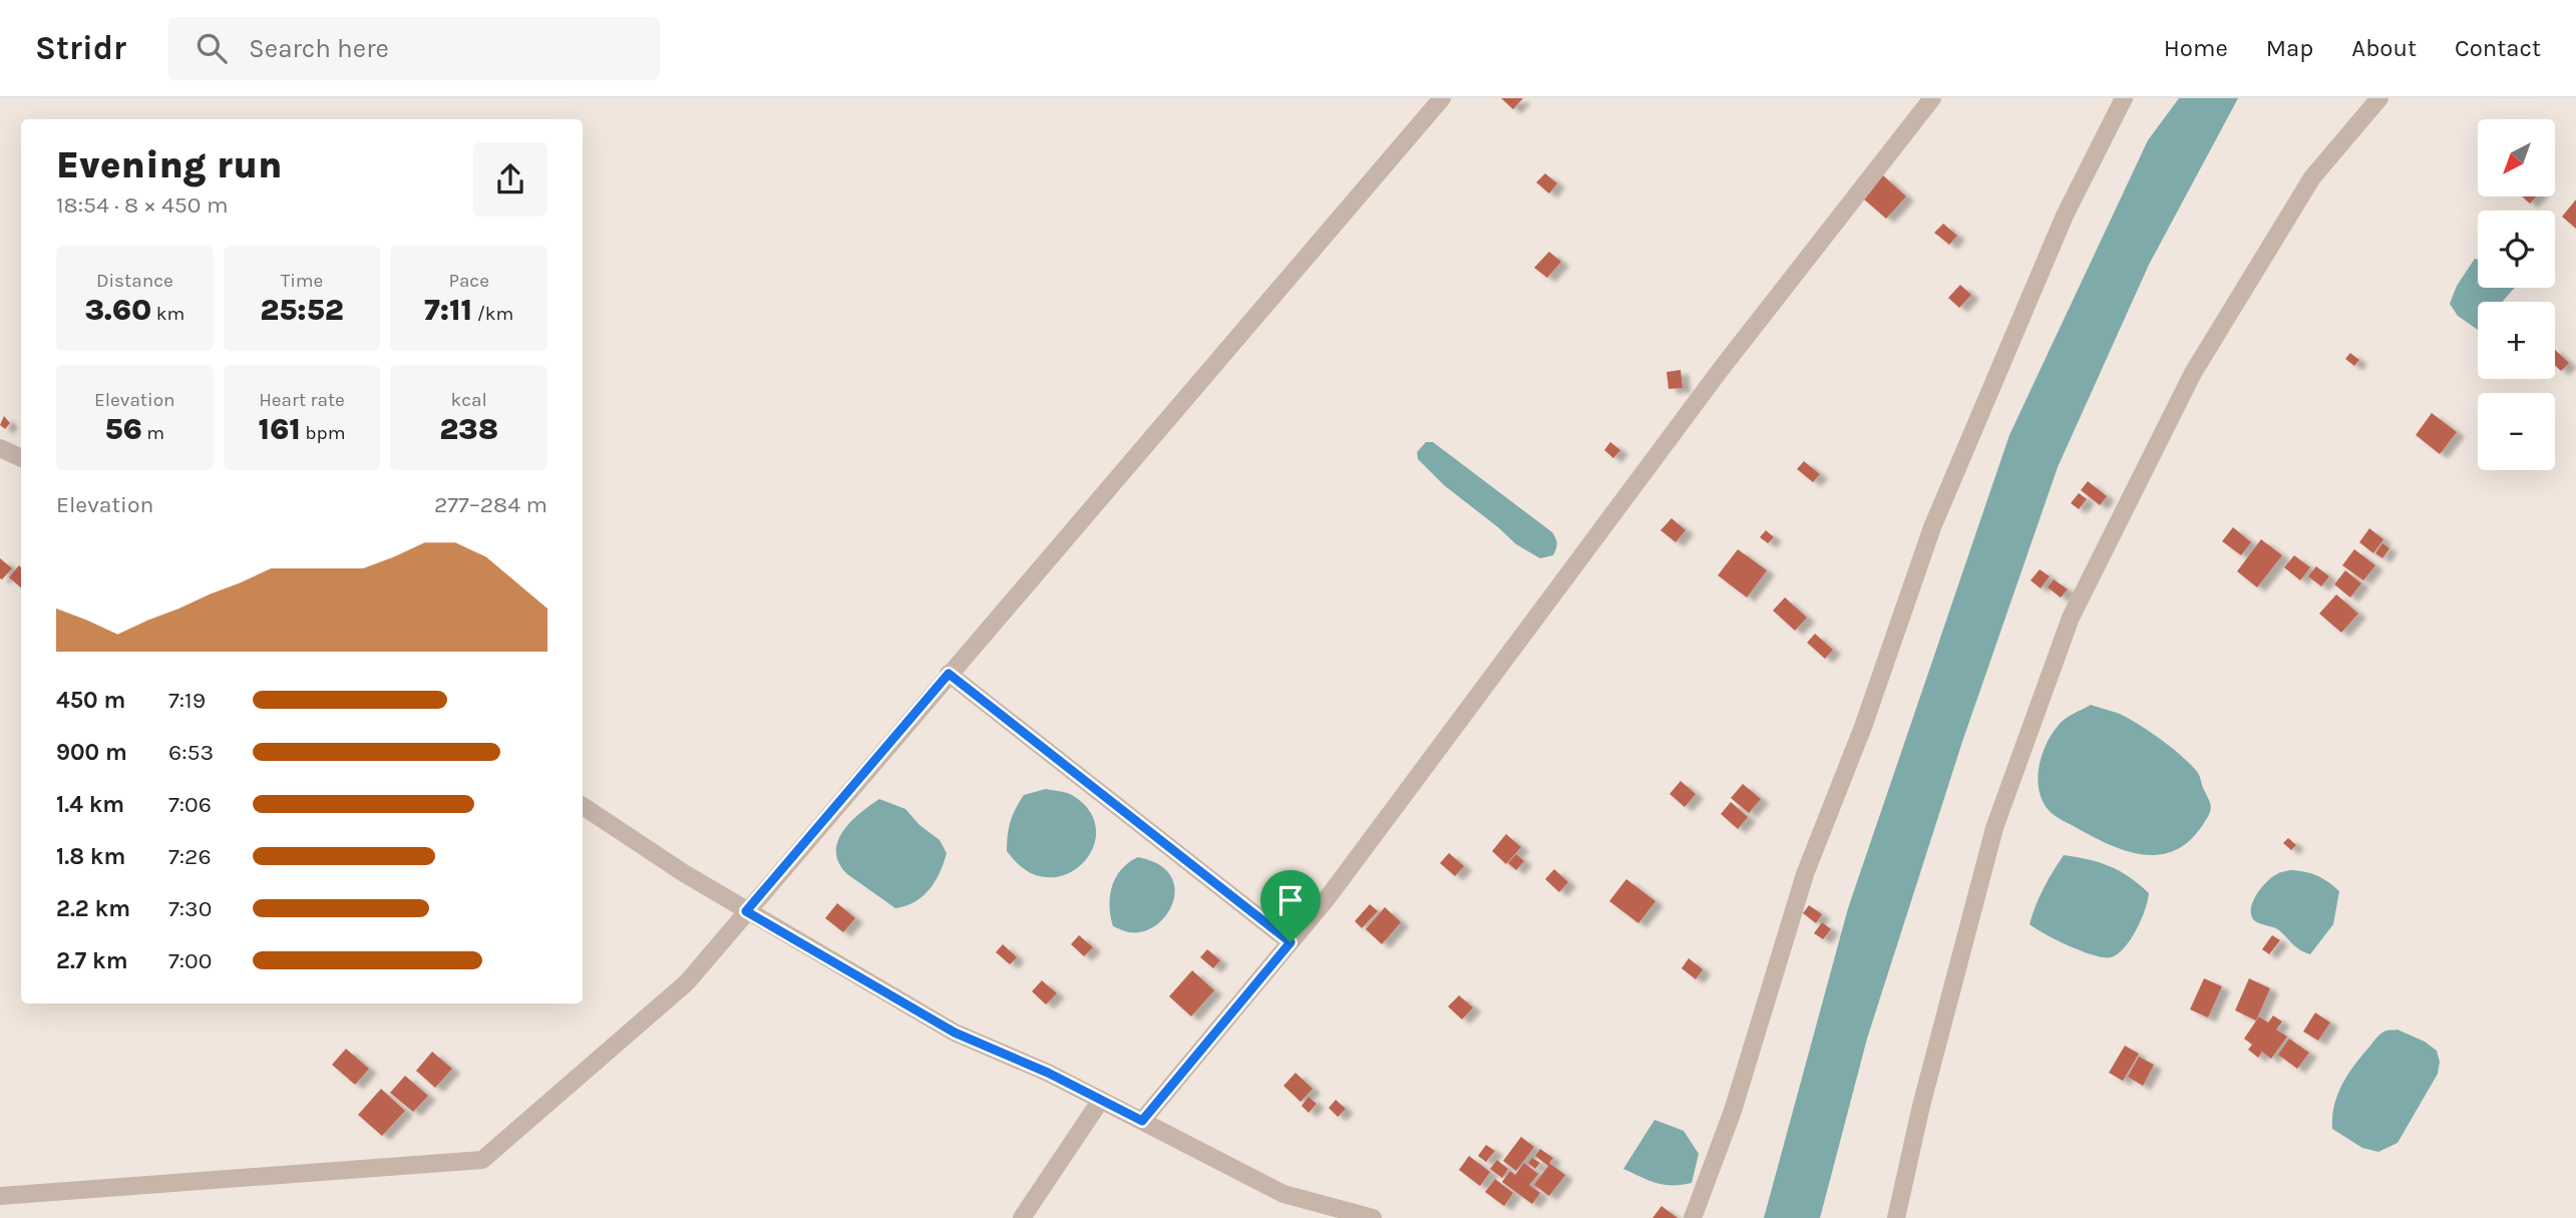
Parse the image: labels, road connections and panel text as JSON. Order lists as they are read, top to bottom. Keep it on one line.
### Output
{"north":"bottom left","page":{"header":"Stridr","search":"Search here","nav":["Home","Map","About","Contact"],"map_buttons":["+","−"],"heading":["Evening run","18:54 · 8 × 450 m"],"stats":[["Distance","3.60 km"],["Time","25:52"],["Pace","7:11 /km"],["Elevation","56 m"],["Heart rate","161 bpm"],["kcal","238"]],"chart":["Elevation","277–284 m"],"list":[{"name":"450 m","note":"7:19"},{"name":"900 m","note":"6:53"},{"name":"1.4 km","note":"7:06"},{"name":"1.8 km","note":"7:26"},{"name":"2.2 km","note":"7:30"},{"name":"2.7 km","note":"7:00"}]}}
